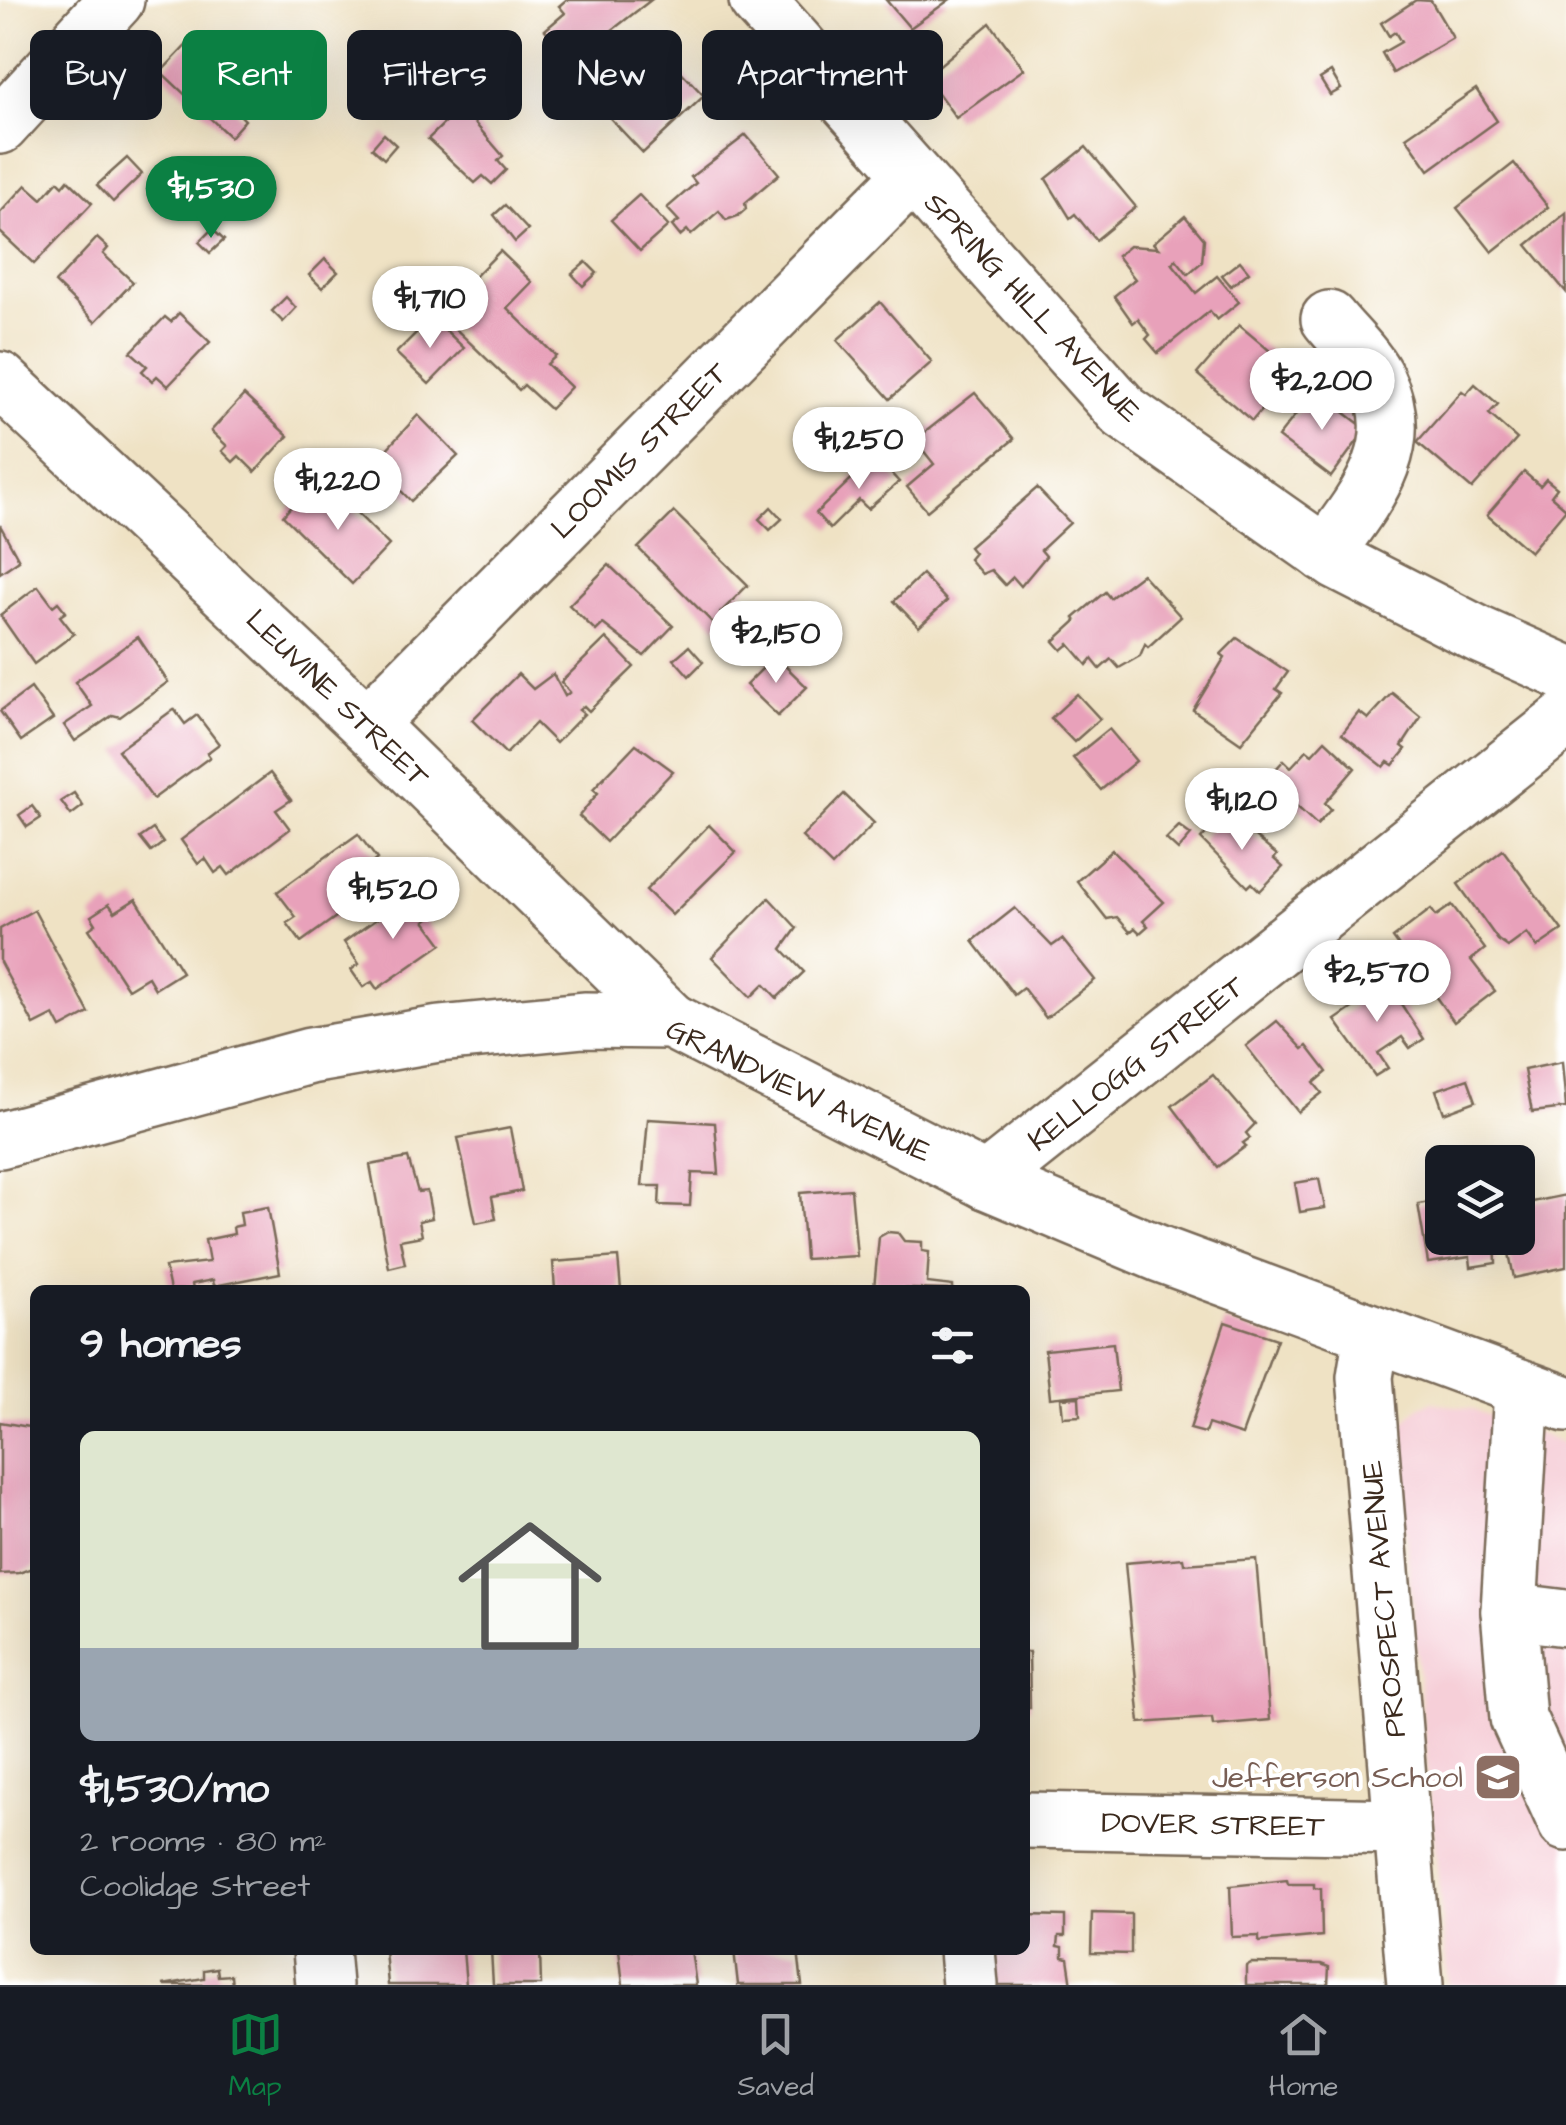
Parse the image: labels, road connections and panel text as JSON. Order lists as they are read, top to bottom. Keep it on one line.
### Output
{"streets":{"street":["SPRING HILL AVENUE","LOOMIS STREET","LEUVINE STREET","KELLOGG STREET","GRANDVIEW AVENUE","PROSPECT AVENUE","DOVER STREET"]},"crossings":[["SPRING HILL AVENUE","LOOMIS STREET"],["LOOMIS STREET","LEUVINE STREET"],["LEUVINE STREET","GRANDVIEW AVENUE"],["KELLOGG STREET","GRANDVIEW AVENUE"],["GRANDVIEW AVENUE","PROSPECT AVENUE"],["PROSPECT AVENUE","DOVER STREET"]],"places":{"school or university":["Jefferson School"]},"page":{"chip":["Buy","Rent","Filters","New","Apartment"],"price":["$1,530","$1,710","$2,200","$1,250","$1,220","$2,150","$1,120","$1,520","$2,570"],"heading":"9 homes","list":[{"name":"$1,530/mo","note":"2 rooms · 80 m² · Coolidge Street"}],"tabs":["Map","Saved","Home"]}}
